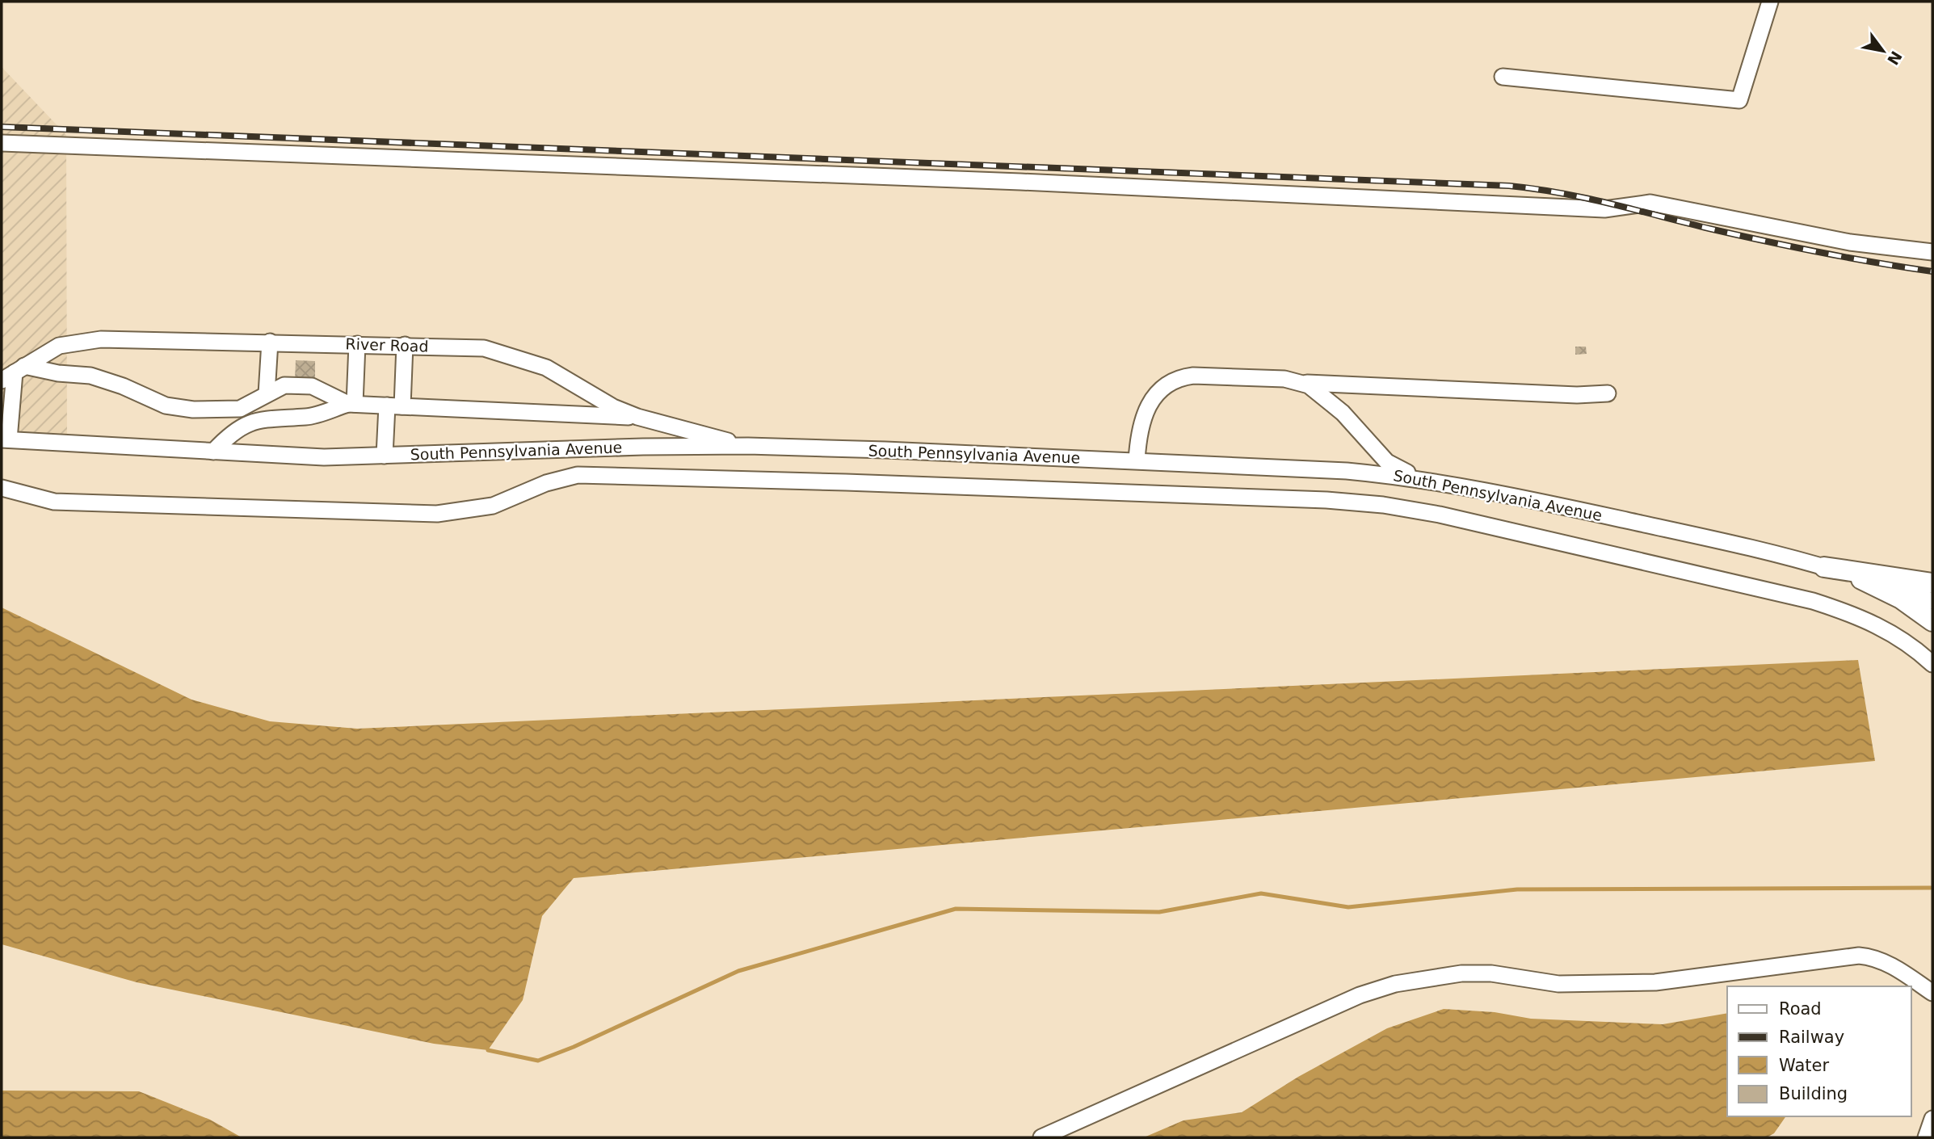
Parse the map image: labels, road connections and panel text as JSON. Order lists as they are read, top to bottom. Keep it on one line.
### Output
{"streets":{"street":["River Road","South Pennsylvania Avenue"]},"crossings":[["River Road","South Pennsylvania Avenue"]],"legend":["Road","Railway","Water","Building"],"north":"bottom right"}
